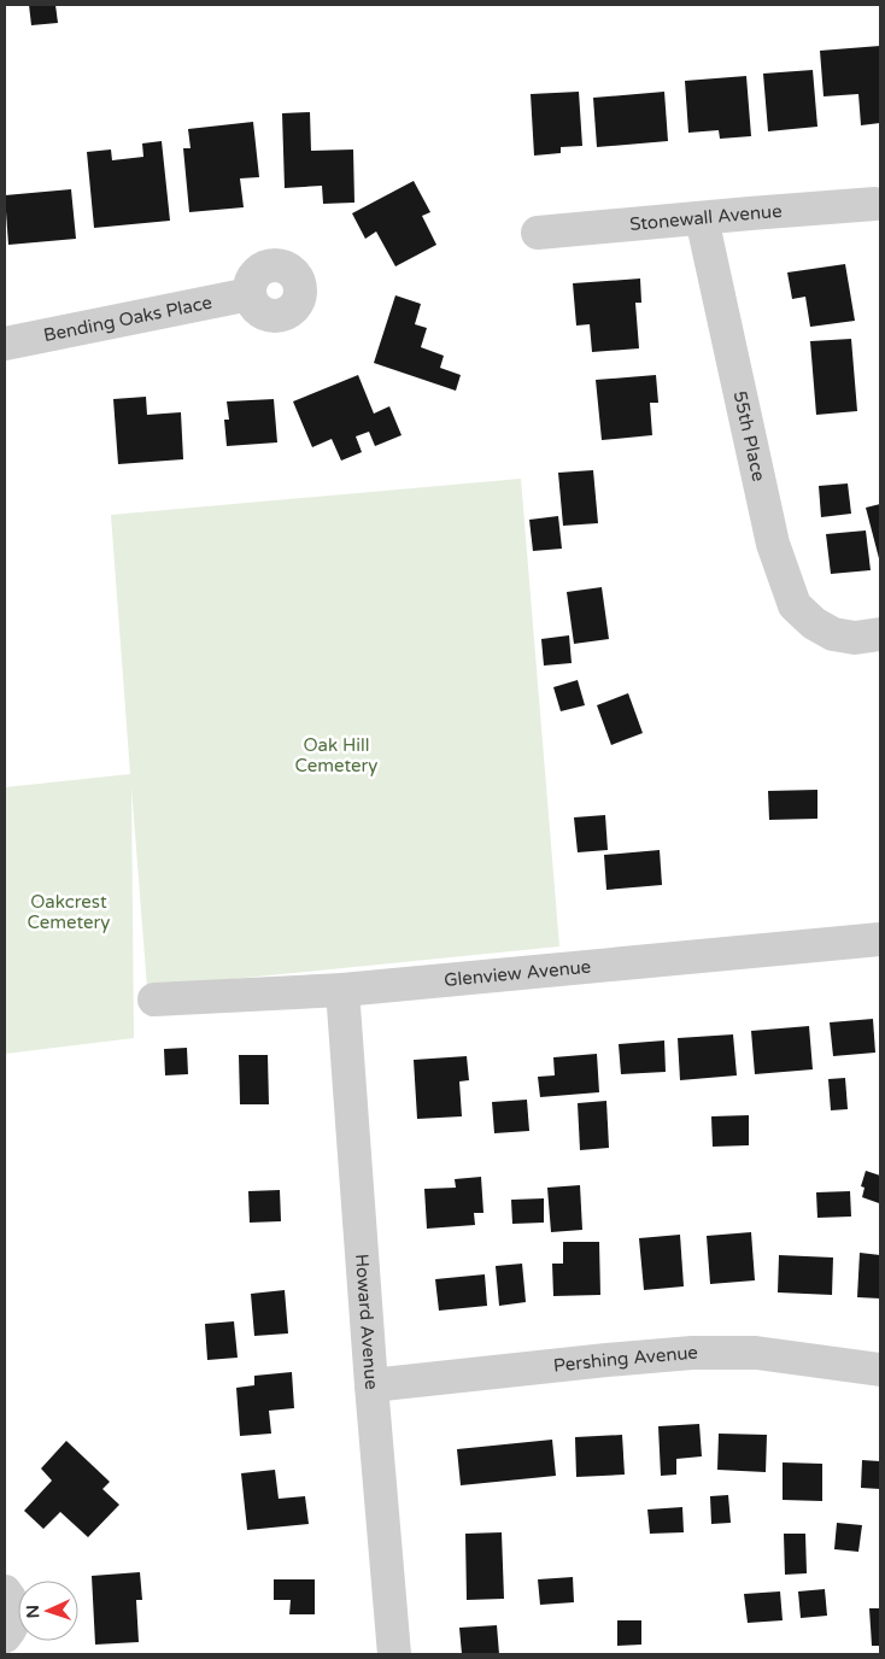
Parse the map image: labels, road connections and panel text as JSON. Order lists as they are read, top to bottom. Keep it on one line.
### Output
{"streets":{"street":["Stonewall Avenue","Bending Oaks Place","55th Place","Glenview Avenue","Howard Avenue","Pershing Avenue"]},"crossings":[["Stonewall Avenue","55th Place"],["Glenview Avenue","Howard Avenue"],["Howard Avenue","Pershing Avenue"]],"parks":["Oak Hill Cemetery","Oakcrest Cemetery"],"north":"left"}
